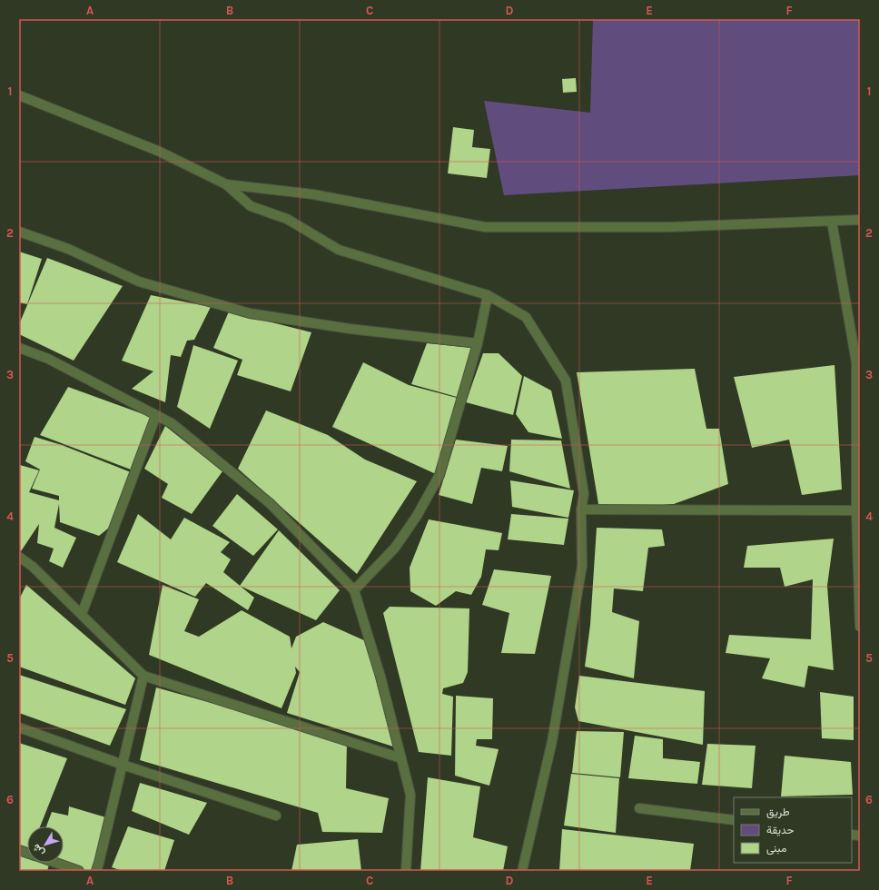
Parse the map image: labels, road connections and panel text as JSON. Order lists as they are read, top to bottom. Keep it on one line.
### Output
{"legend":["طريق","حديقة","مبنى"],"north":"bottom left","grid":{"columns":["A","B","C","D","E","F"],"rows":["1","2","3","4","5","6"]}}
